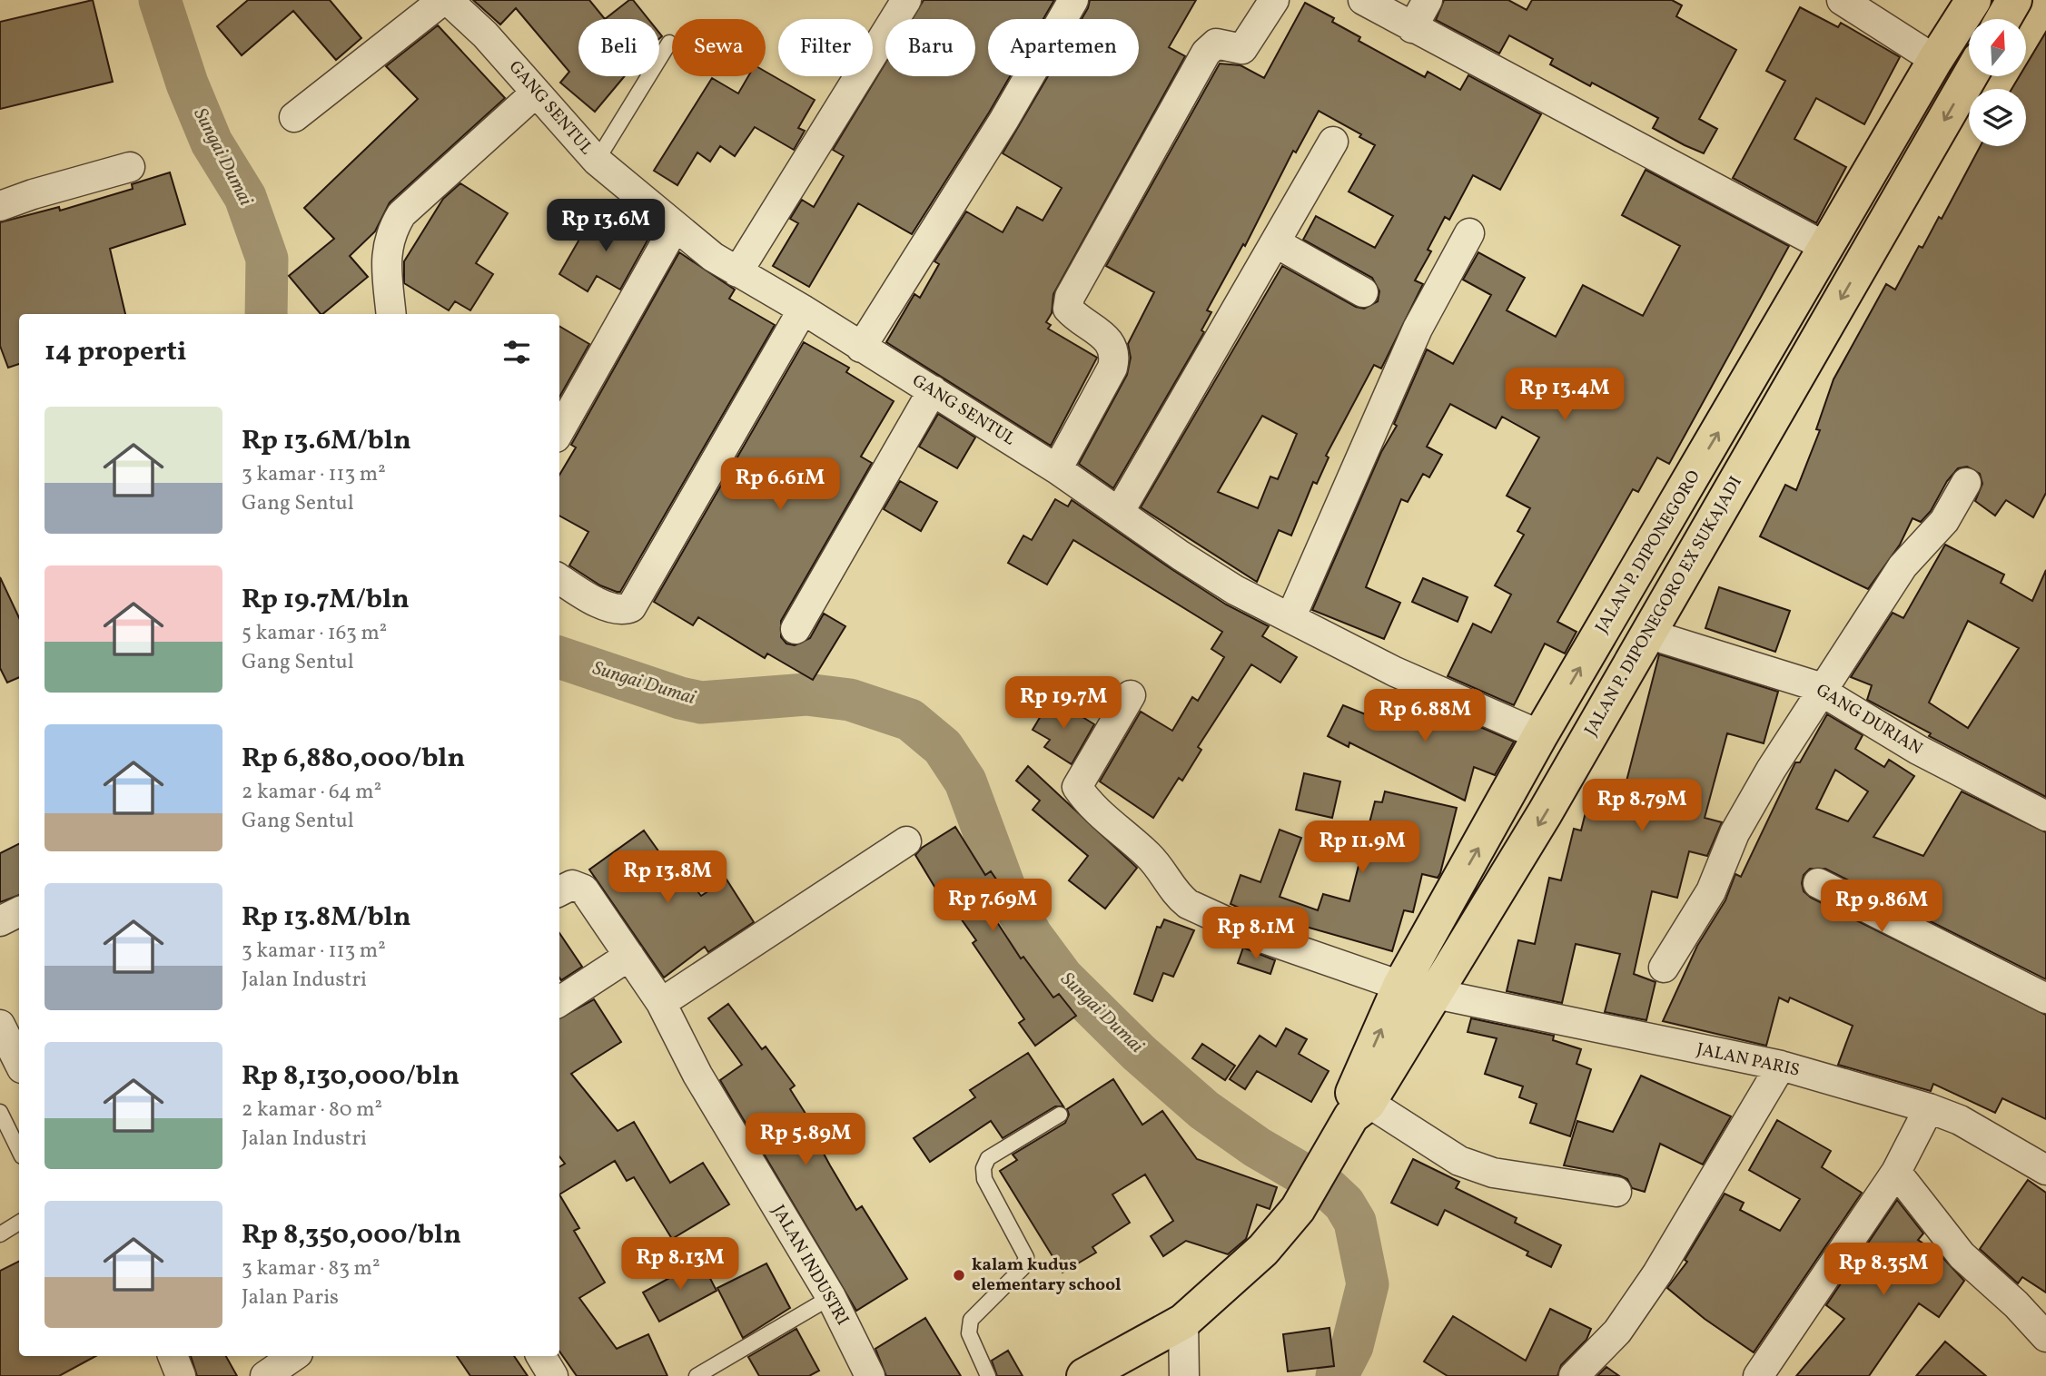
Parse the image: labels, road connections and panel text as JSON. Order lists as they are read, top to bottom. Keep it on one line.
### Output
{"streets":{"main road":["JALAN P. DIPONEGORO","JALAN P. DIPONEGORO EX SUKAJADI"],"street":["GANG SENTUL","GANG DURIAN","JALAN PARIS","JALAN INDUSTRI"]},"crossings":[["GANG SENTUL","JALAN P. DIPONEGORO"],["JALAN P. DIPONEGORO","JALAN P. DIPONEGORO EX SUKAJADI"],["JALAN P. DIPONEGORO EX SUKAJADI","GANG DURIAN"],["JALAN P. DIPONEGORO EX SUKAJADI","JALAN PARIS"]],"one_way":["JALAN P. DIPONEGORO","JALAN P. DIPONEGORO EX SUKAJADI"],"water":["Sungai Dumai"],"places":["kalam kudus elementary school"],"north":"top","page":{"chip":["Beli","Sewa","Filter","Baru","Apartemen"],"price":["Rp 13.6M","Rp 13.4M","Rp 6.61M","Rp 19.7M","Rp 6.88M","Rp 8.79M","Rp 11.9M","Rp 13.8M","Rp 7.69M","Rp 9.86M","Rp 8.1M","Rp 5.89M","Rp 8.13M","Rp 8.35M"],"heading":"14 properti","list":[{"name":"Rp 13.6M/bln","note":"3 kamar · 113 m² · Gang Sentul"},{"name":"Rp 19.7M/bln","note":"5 kamar · 163 m² · Gang Sentul"},{"name":"Rp 6,880,000/bln","note":"2 kamar · 64 m² · Gang Sentul"},{"name":"Rp 13.8M/bln","note":"3 kamar · 113 m² · Jalan Industri"},{"name":"Rp 8,130,000/bln","note":"2 kamar · 80 m² · Jalan Industri"},{"name":"Rp 8,350,000/bln","note":"3 kamar · 83 m² · Jalan Paris"}]}}
